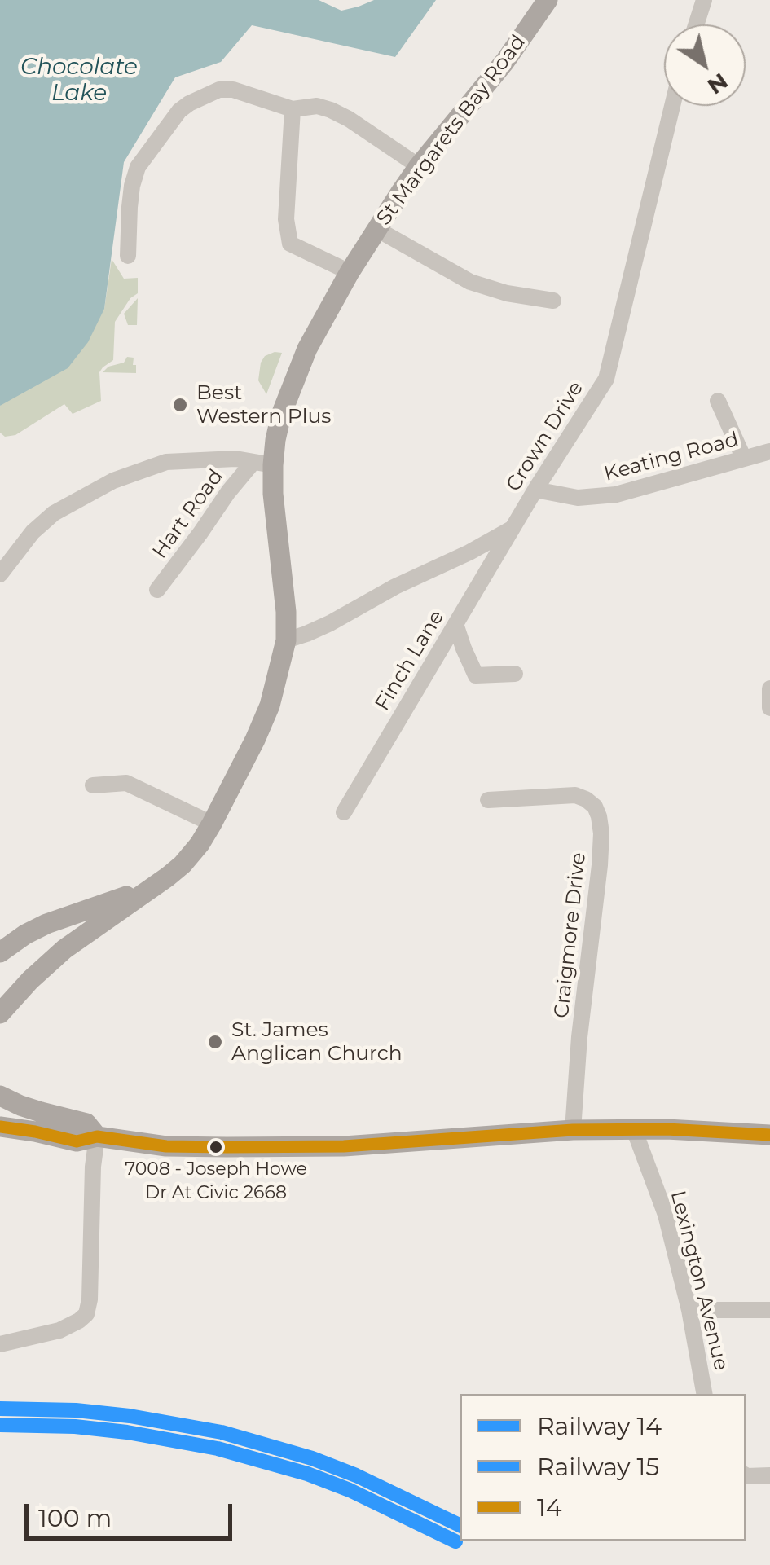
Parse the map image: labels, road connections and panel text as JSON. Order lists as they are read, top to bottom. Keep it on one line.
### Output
{"streets":{"main road":["St Margarets Bay Road"],"street":["Crown Drive","Keating Road","Hart Road","Finch Lane","Craigmore Drive","Lexington Avenue"]},"crossings":[["St Margarets Bay Road","Crown Drive"],["St Margarets Bay Road","Hart Road"],["Crown Drive","Keating Road"],["Crown Drive","Finch Lane"]],"water":["Chocolate Lake"],"places":["Best Western Plus","St. James Anglican Church","7008 - Joseph Howe Dr At Civic 2668"],"lines":["transit line 14","rail line 14","rail line 15"],"legend":["Railway 14","Railway 15","14"],"scale_bar":"100 m","north":"bottom right"}
